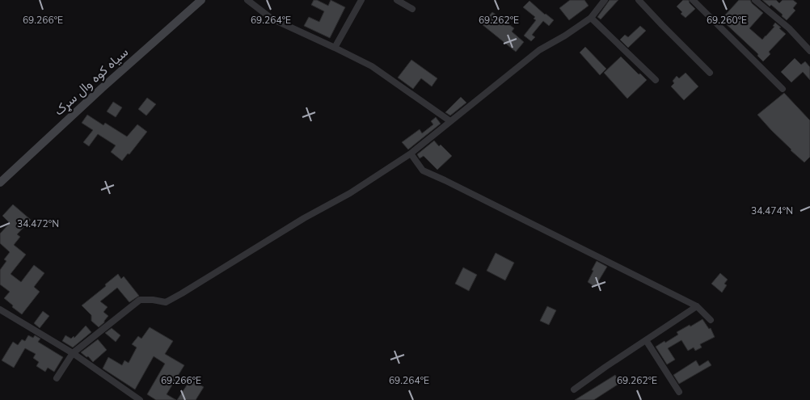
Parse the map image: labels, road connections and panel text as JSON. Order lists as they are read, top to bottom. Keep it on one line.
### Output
{"streets":{"street":["سیاه کوه وال سړک"]},"coordinates":["69.262°E","69.260°E","69.266°E","69.264°E","34.474°N","34.472°N"]}
